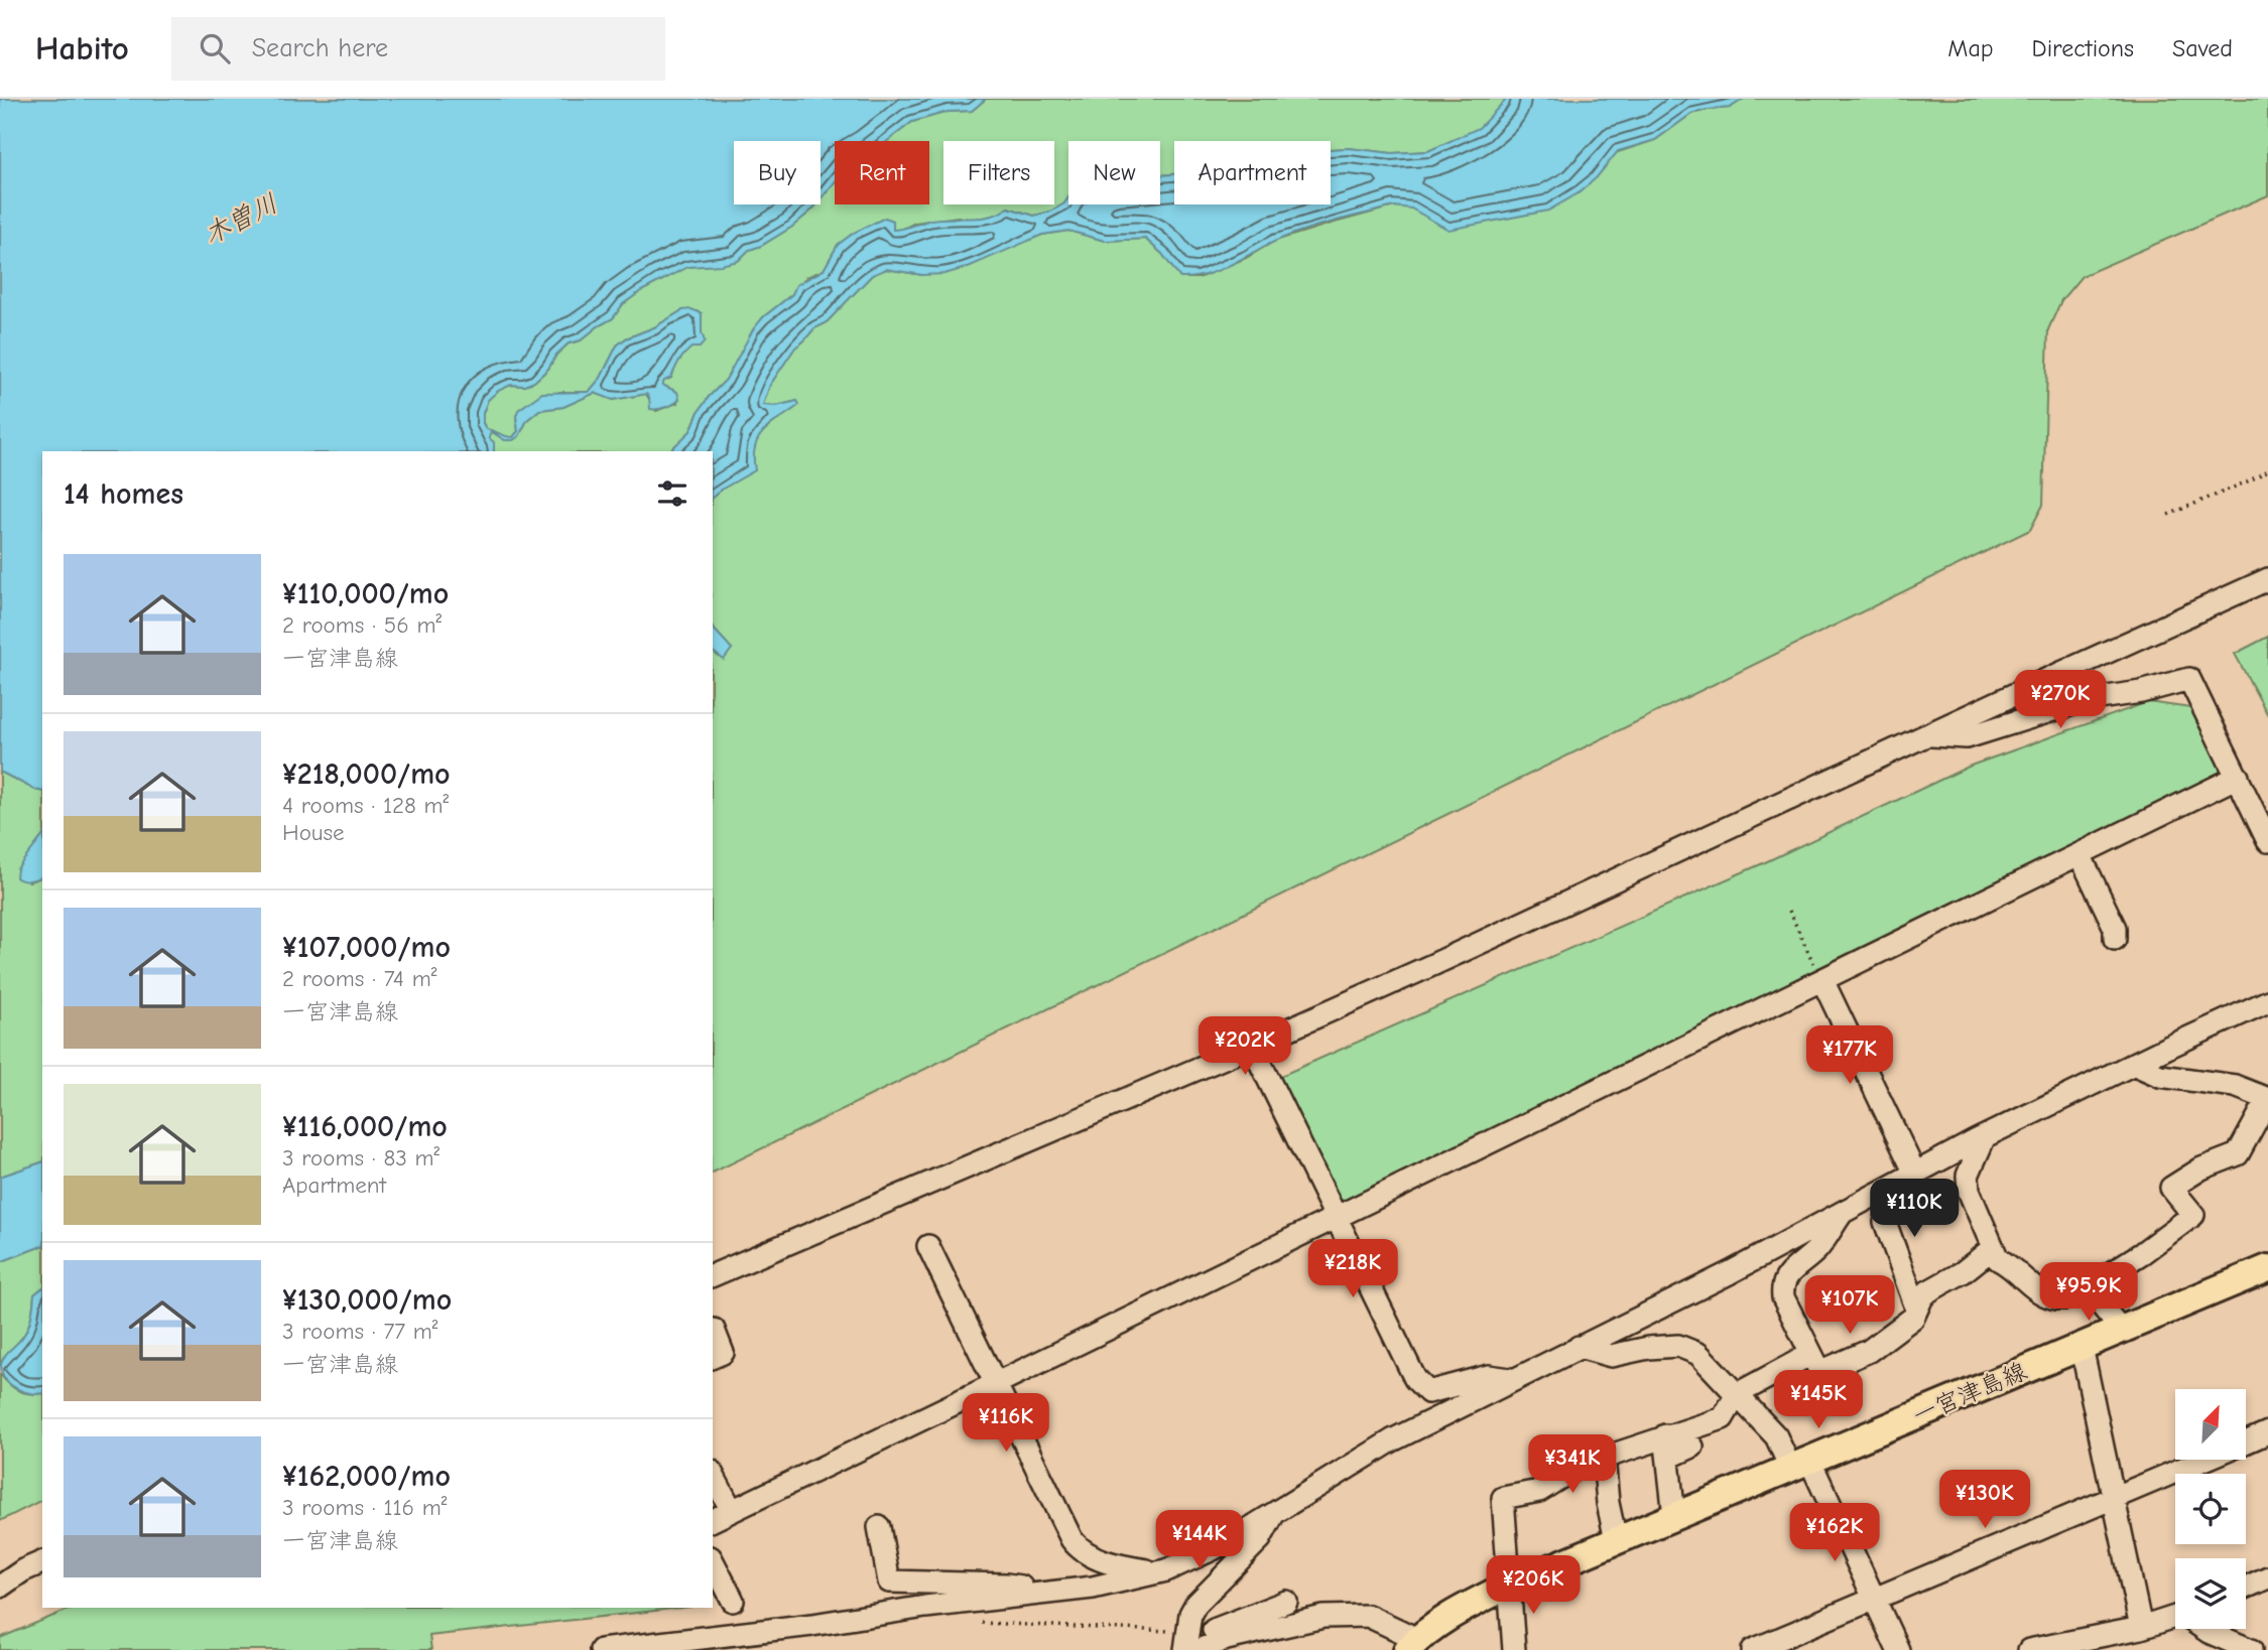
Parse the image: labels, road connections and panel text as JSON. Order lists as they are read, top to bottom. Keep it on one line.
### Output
{"streets":{"main road":["一宮津島線"]},"water":["木曽川"],"north":"top right","page":{"header":"Habito","search":"Search here","nav":["Map","Directions","Saved"],"chip":["Buy","Rent","Filters","New","Apartment"],"heading":"14 homes","list":[{"name":"¥110,000/mo","note":"2 rooms · 56 m² · 一宮津島線"},{"name":"¥218,000/mo","note":"4 rooms · 128 m² · House"},{"name":"¥107,000/mo","note":"2 rooms · 74 m² · 一宮津島線"},{"name":"¥116,000/mo","note":"3 rooms · 83 m² · Apartment"},{"name":"¥130,000/mo","note":"3 rooms · 77 m² · 一宮津島線"},{"name":"¥162,000/mo","note":"3 rooms · 116 m² · 一宮津島線"}],"price":["¥270K","¥202K","¥177K","¥110K","¥218K","¥95.9K","¥107K","¥145K","¥116K","¥341K","¥130K","¥162K","¥144K","¥206K"]}}
